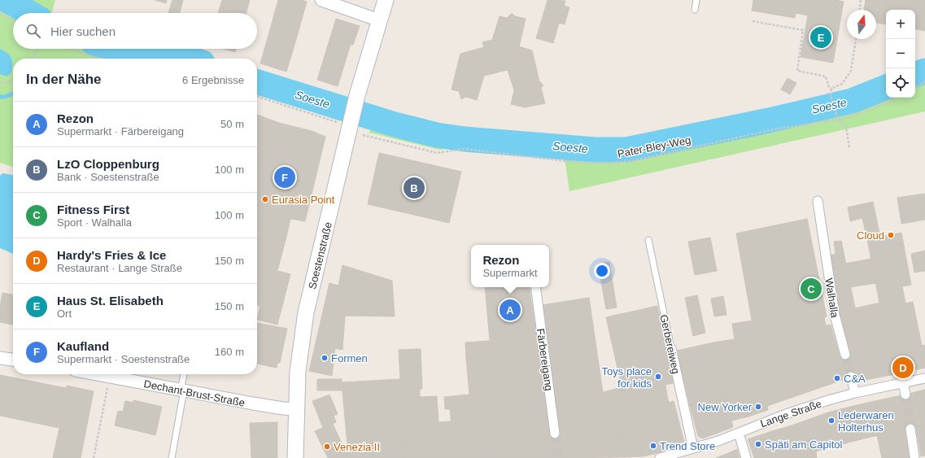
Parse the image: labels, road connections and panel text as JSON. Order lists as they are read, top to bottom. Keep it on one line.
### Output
{"streets":{"street":["Soestenstraße","Walhalla","Gerbereiweg","Färbereigang","Dechant-Brust-Straße","Lange Straße"],"path":["Pater-Bley-Weg"]},"crossings":[["Pater-Bley-Weg","Soestenstraße"],["Soestenstraße","Dechant-Brust-Straße"],["Gerbereiweg","Lange Straße"]],"water":["Soeste"],"places":["Eurasia Point","Cloud","Formen","Toys place for kids","C&A","New Yorker","Lederwaren Holterhus","Späti am Capitol","Trend Store","Venezia II"],"north":"top","page":{"map_buttons":["+","−"],"search":"Hier suchen","pins":["E","F","B","C","A","D"],"heading":["In der Nähe","6 Ergebnisse"],"list":[{"mark":"A","name":"Rezon","note":"Supermarkt · Färbereigang","value":"50 m"},{"mark":"B","name":"LzO Cloppenburg","note":"Bank · Soestenstraße","value":"100 m"},{"mark":"C","name":"Fitness First","note":"Sport · Walhalla","value":"100 m"},{"mark":"D","name":"Hardy's Fries & Ice","note":"Restaurant · Lange Straße","value":"150 m"},{"mark":"E","name":"Haus St. Elisabeth","note":"Ort","value":"150 m"},{"mark":"F","name":"Kaufland","note":"Supermarkt · Soestenstraße","value":"160 m"}],"popup":["Rezon","Supermarkt"]}}
